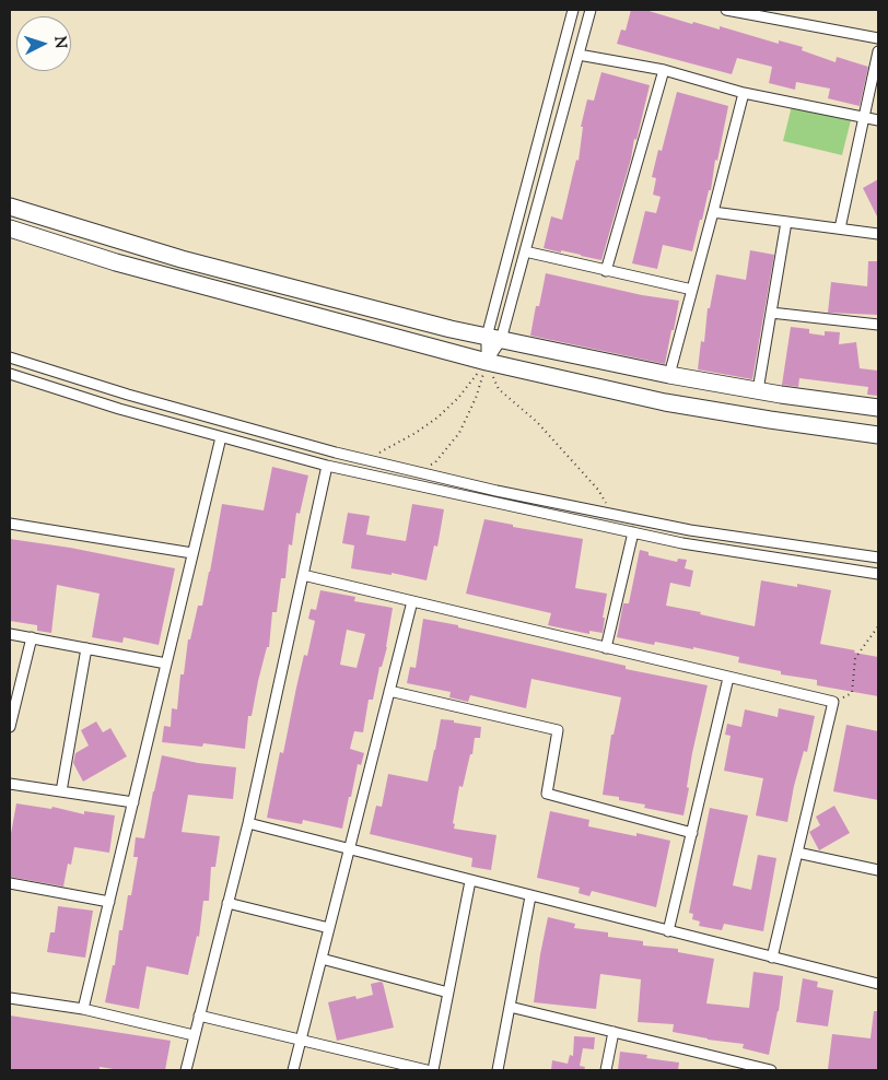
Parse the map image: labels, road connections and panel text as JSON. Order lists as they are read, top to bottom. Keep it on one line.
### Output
{"north":"right"}
